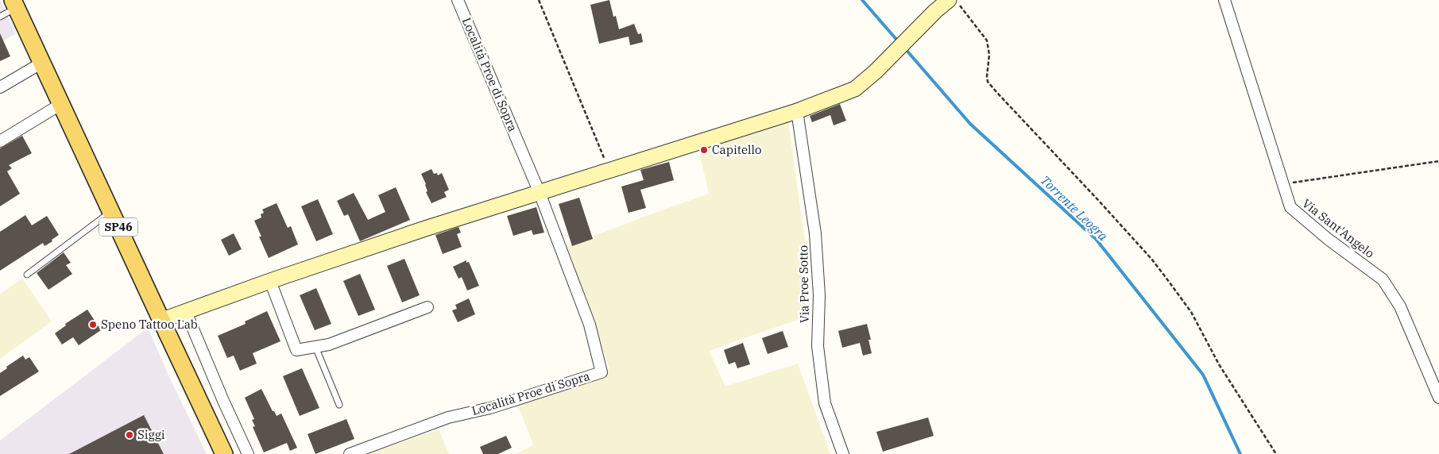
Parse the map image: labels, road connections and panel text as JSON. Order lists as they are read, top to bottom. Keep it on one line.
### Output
{"streets":{"main road":["SP46"],"street":["Località Proe di Sopra","Via Sant'Angelo","Via Proe Sotto"]},"water":["Torrente Leogra"],"places":["Capitello","Speno Tattoo Lab","Siggi"]}
